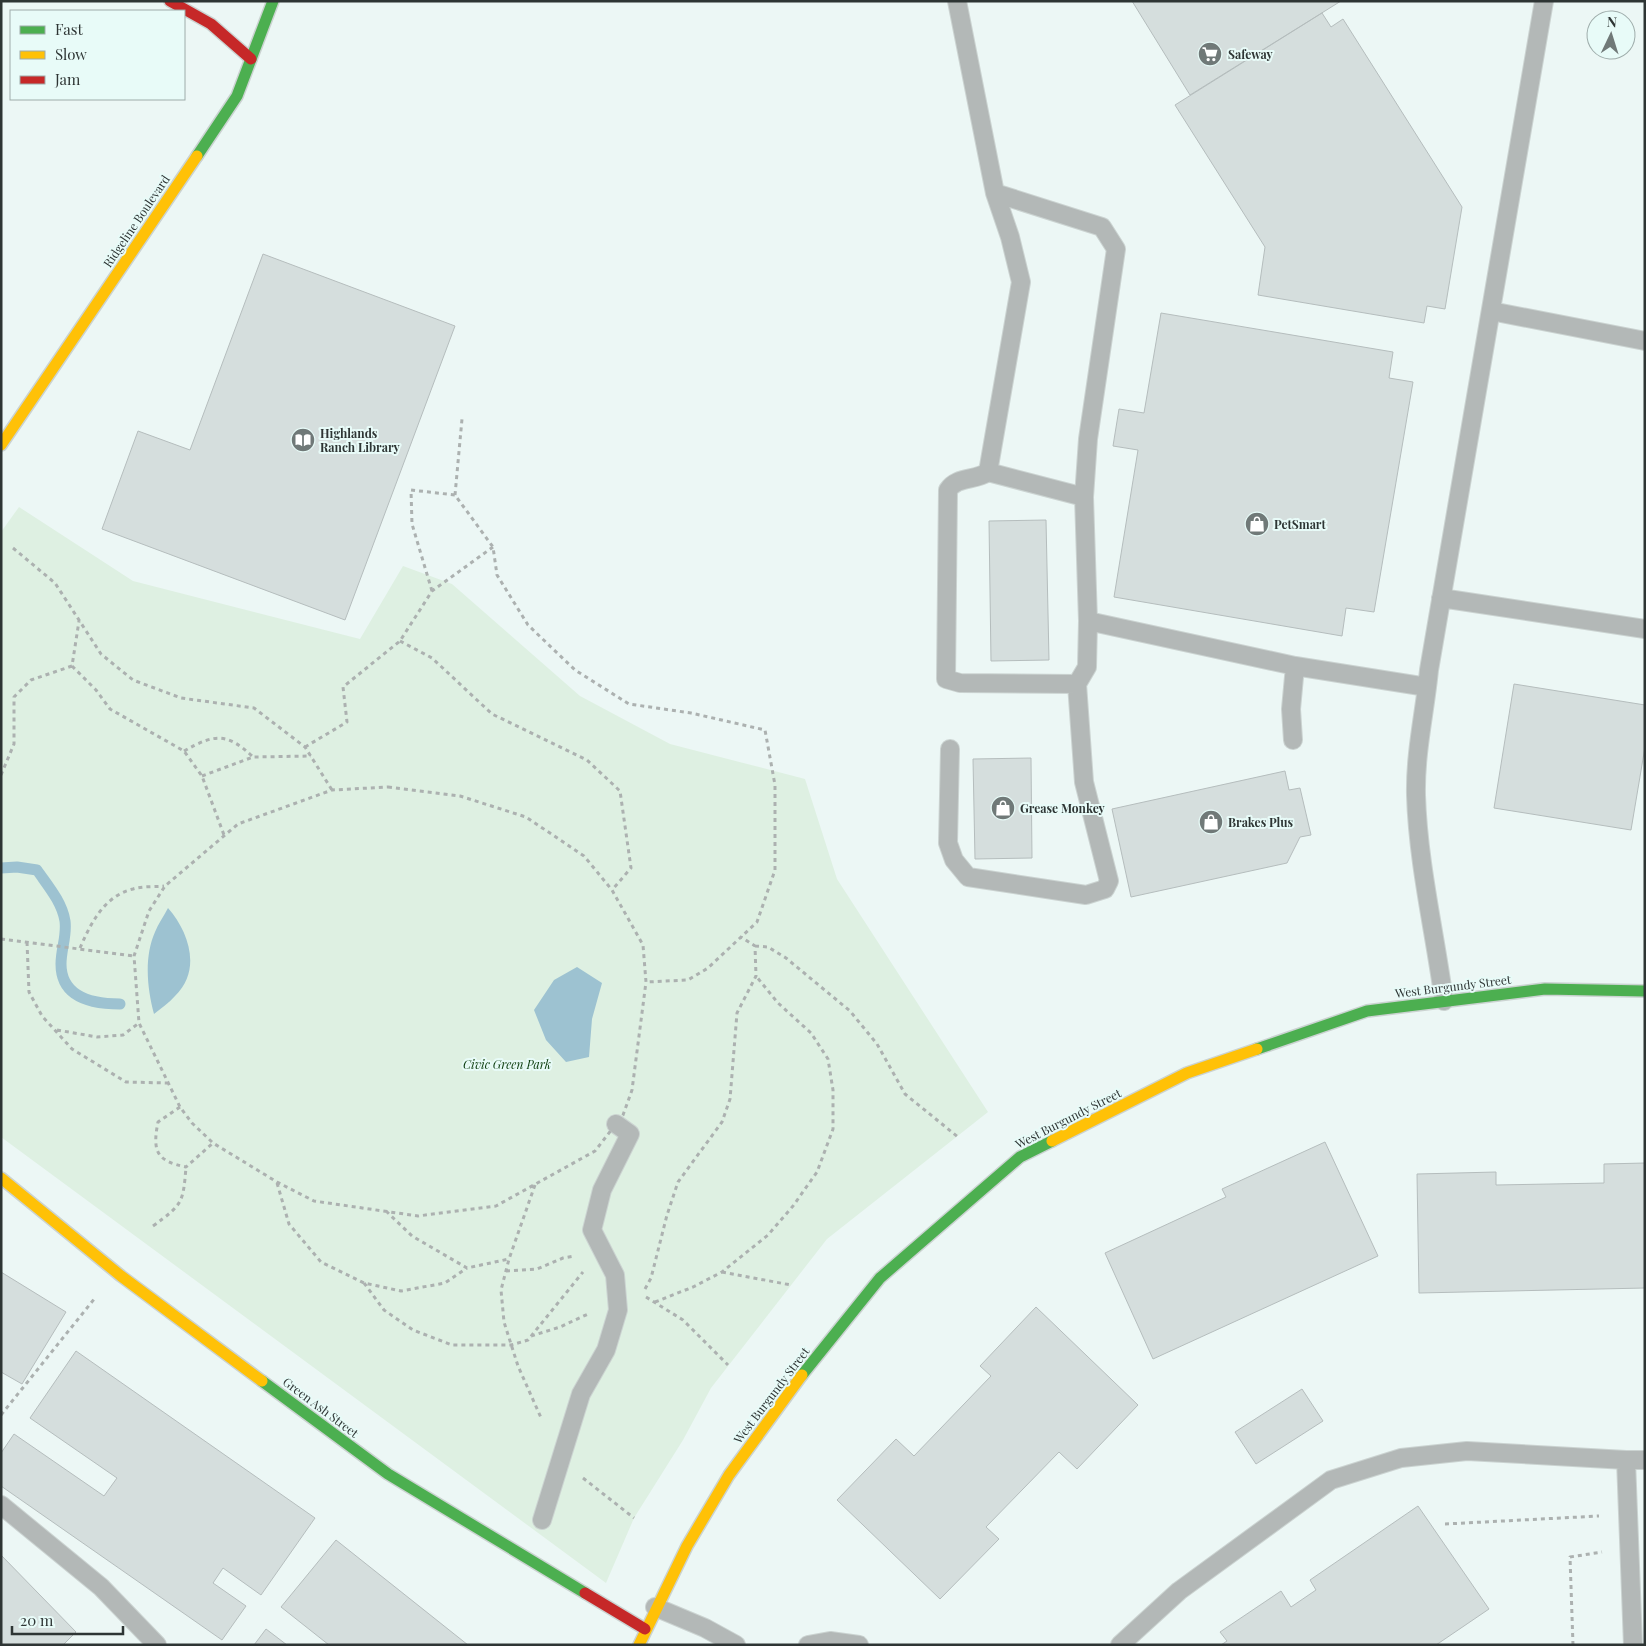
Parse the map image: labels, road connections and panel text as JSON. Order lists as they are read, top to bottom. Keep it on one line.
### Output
{"streets":{"street":["Ridgeline Boulevard","West Burgundy Street","Green Ash Street"]},"crossings":[["West Burgundy Street","Green Ash Street"]],"parks":["Civic Green Park"],"places":{"supermarket":["Safeway"],"library":["Highlands Ranch Library"],"shop":["PetSmart","Grease Monkey","Brakes Plus"]},"legend":["Fast","Slow","Jam"],"scale_bar":"20 m","north":"top"}
